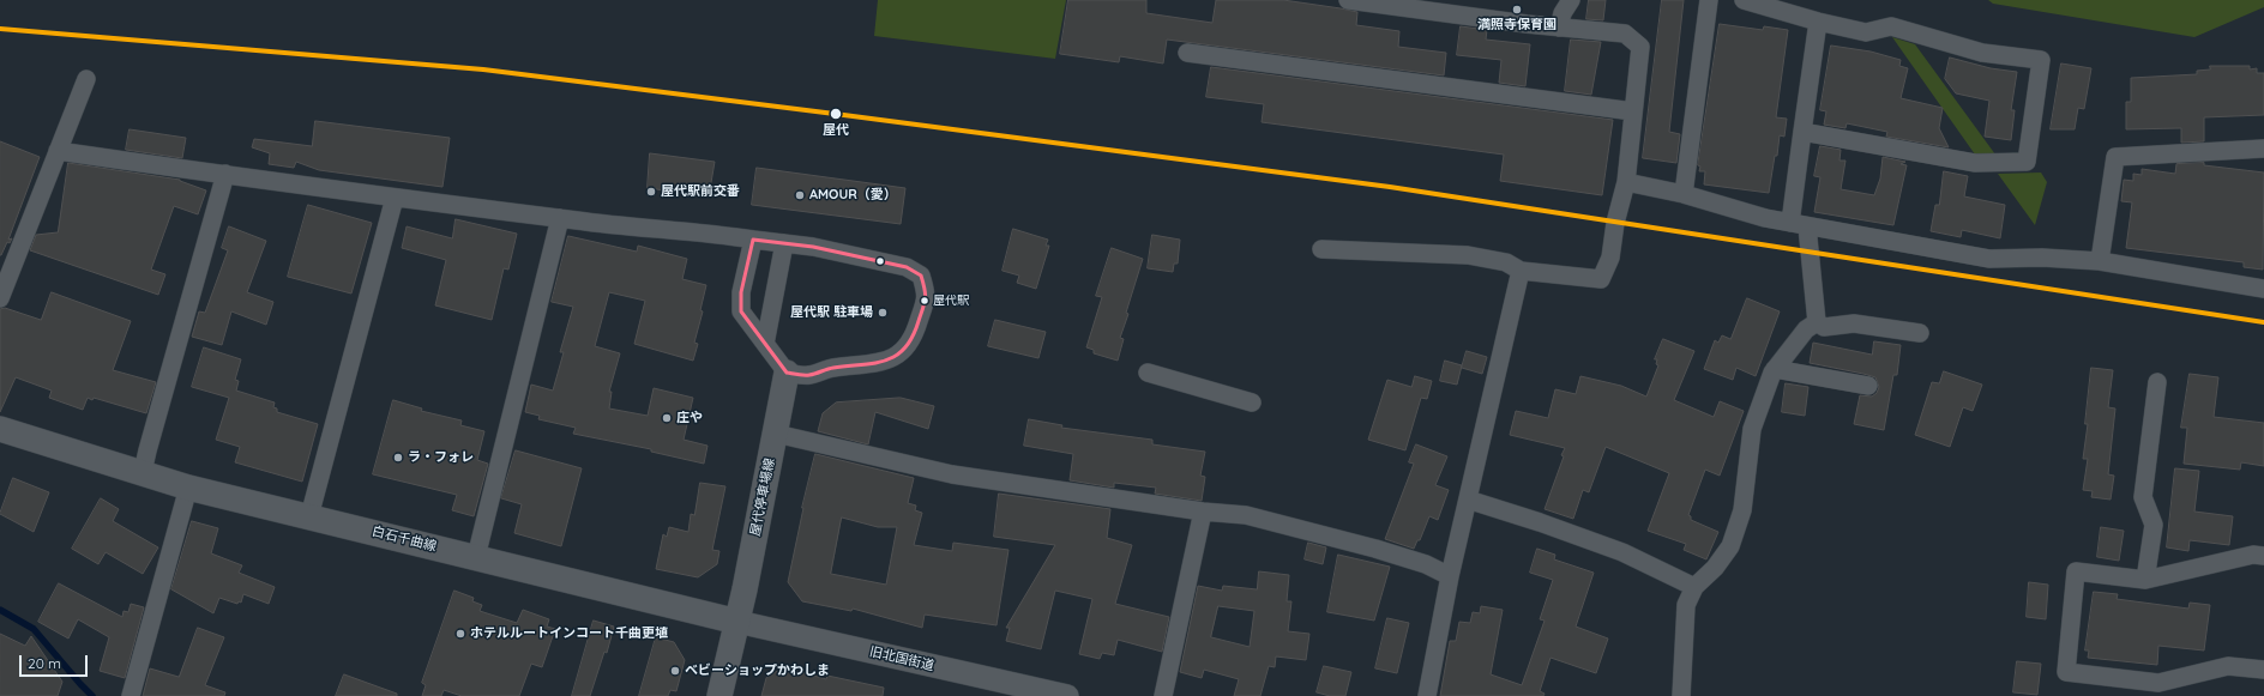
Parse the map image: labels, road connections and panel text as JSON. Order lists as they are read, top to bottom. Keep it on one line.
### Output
{"streets":{"main road":["屋代停車場線","白石千曲線"],"street":["旧北国街道"]},"crossings":[["屋代停車場線","白石千曲線"],["屋代停車場線","旧北国街道"],["白石千曲線","旧北国街道"]],"places":["満照寺保育園","屋代","屋代駅前交番","AMOUR（愛）","屋代駅","屋代駅 駐車場","庄や","ラ・フォレ","ホテルルートインコート千曲更埴","ベビーショップかわしま"],"scale_bar":"20 m"}
